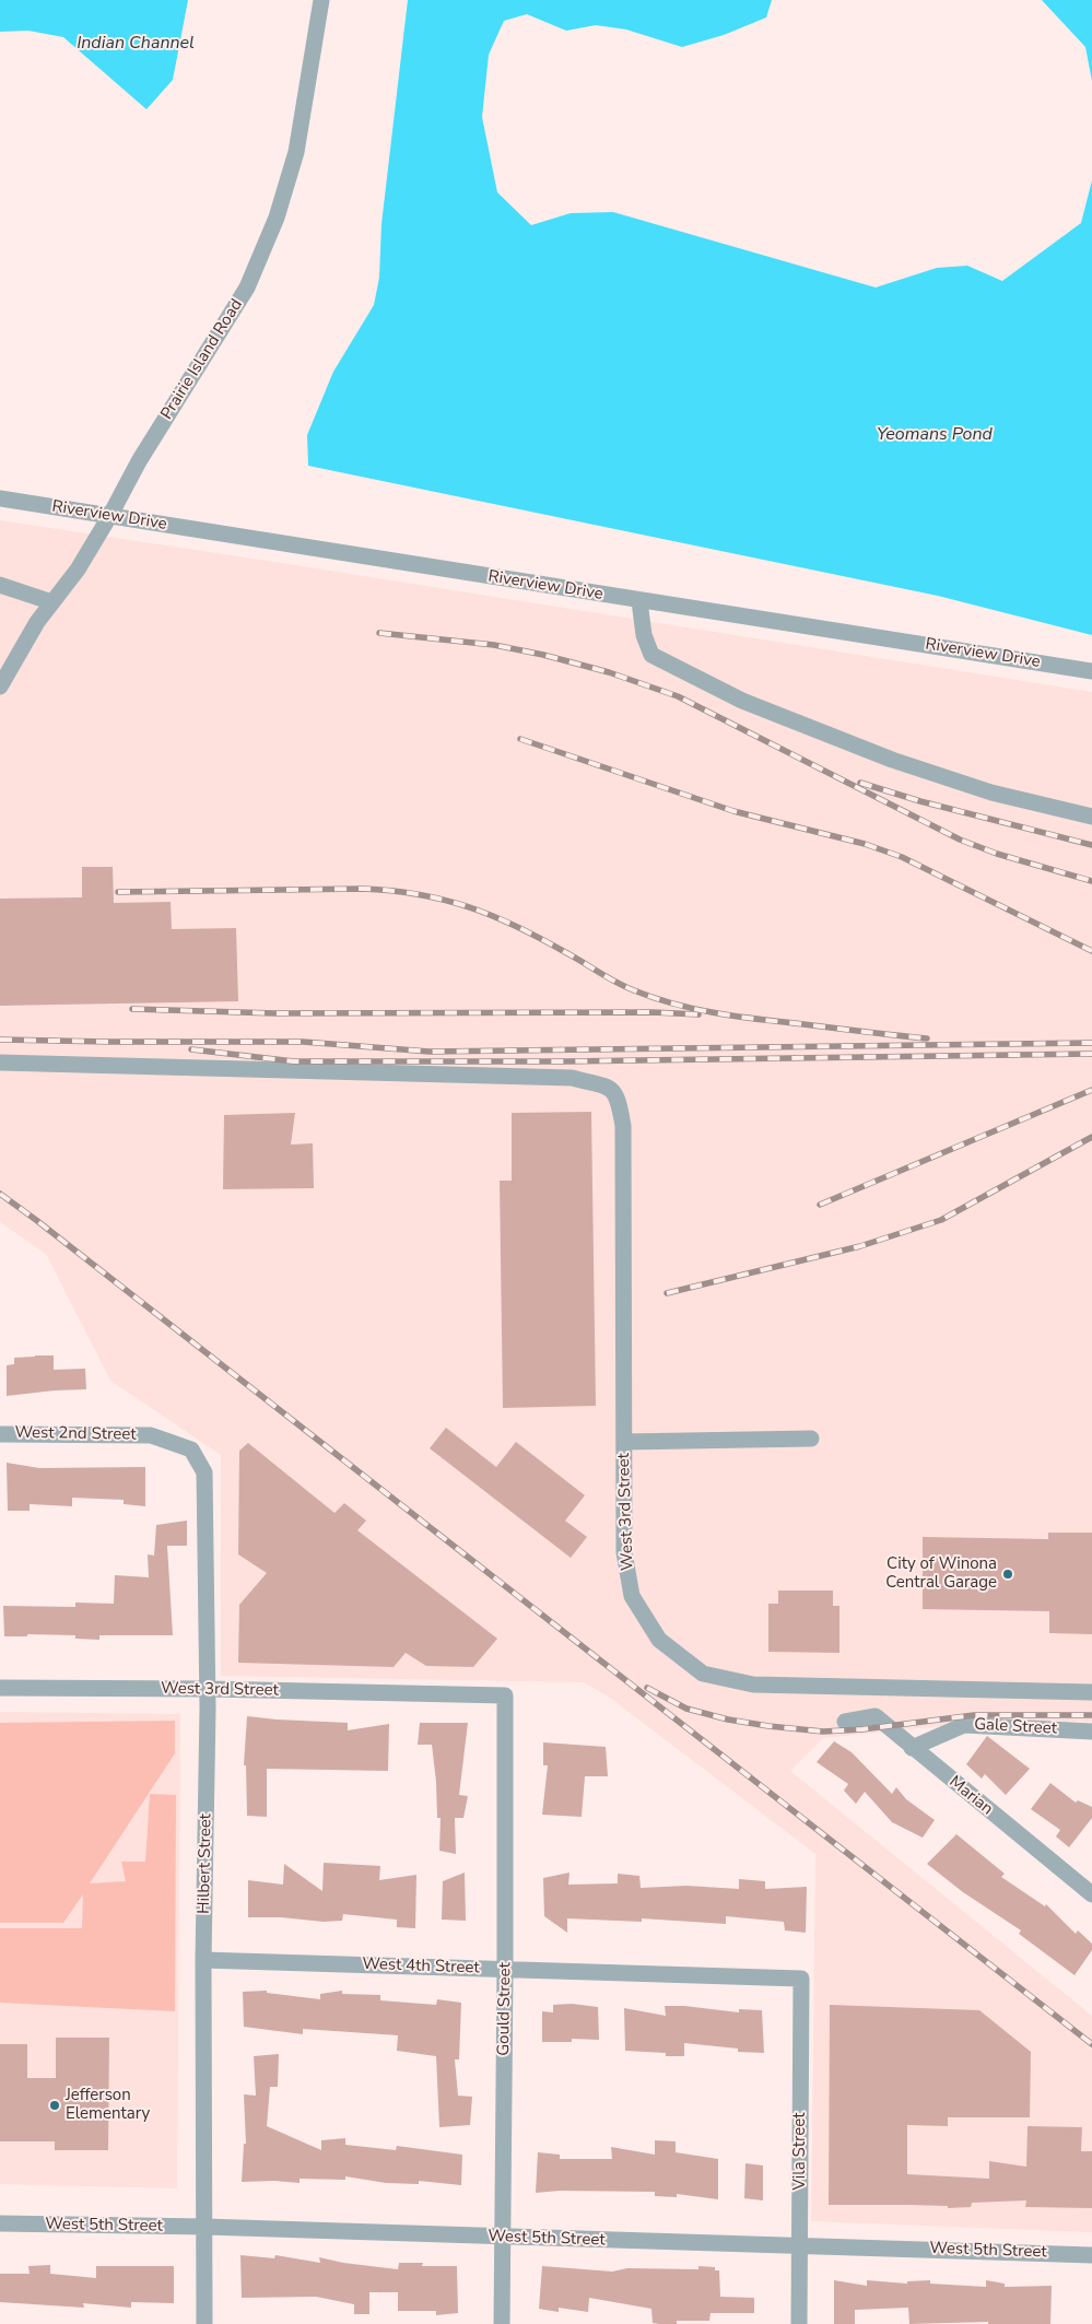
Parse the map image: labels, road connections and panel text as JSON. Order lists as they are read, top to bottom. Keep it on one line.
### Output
{"streets":{"street":["Prairie Island Road","Riverview Drive","West 2nd Street","West 3rd Street","Gale Street","Marian","Hilbert Street","West 4th Street","Gould Street","Vila Street","West 5th Street"]},"crossings":[["Prairie Island Road","Riverview Drive"],["West 2nd Street","Hilbert Street"],["West 3rd Street","Hilbert Street"],["West 3rd Street","Gould Street"],["Gale Street","Marian"],["Hilbert Street","West 4th Street"],["Hilbert Street","West 5th Street"],["West 4th Street","Gould Street"],["West 4th Street","Vila Street"],["Gould Street","West 5th Street"],["Vila Street","West 5th Street"]],"water":["Indian Channel","Yeomans Pond"],"places":["City of Winona Central Garage","Jefferson Elementary"]}
